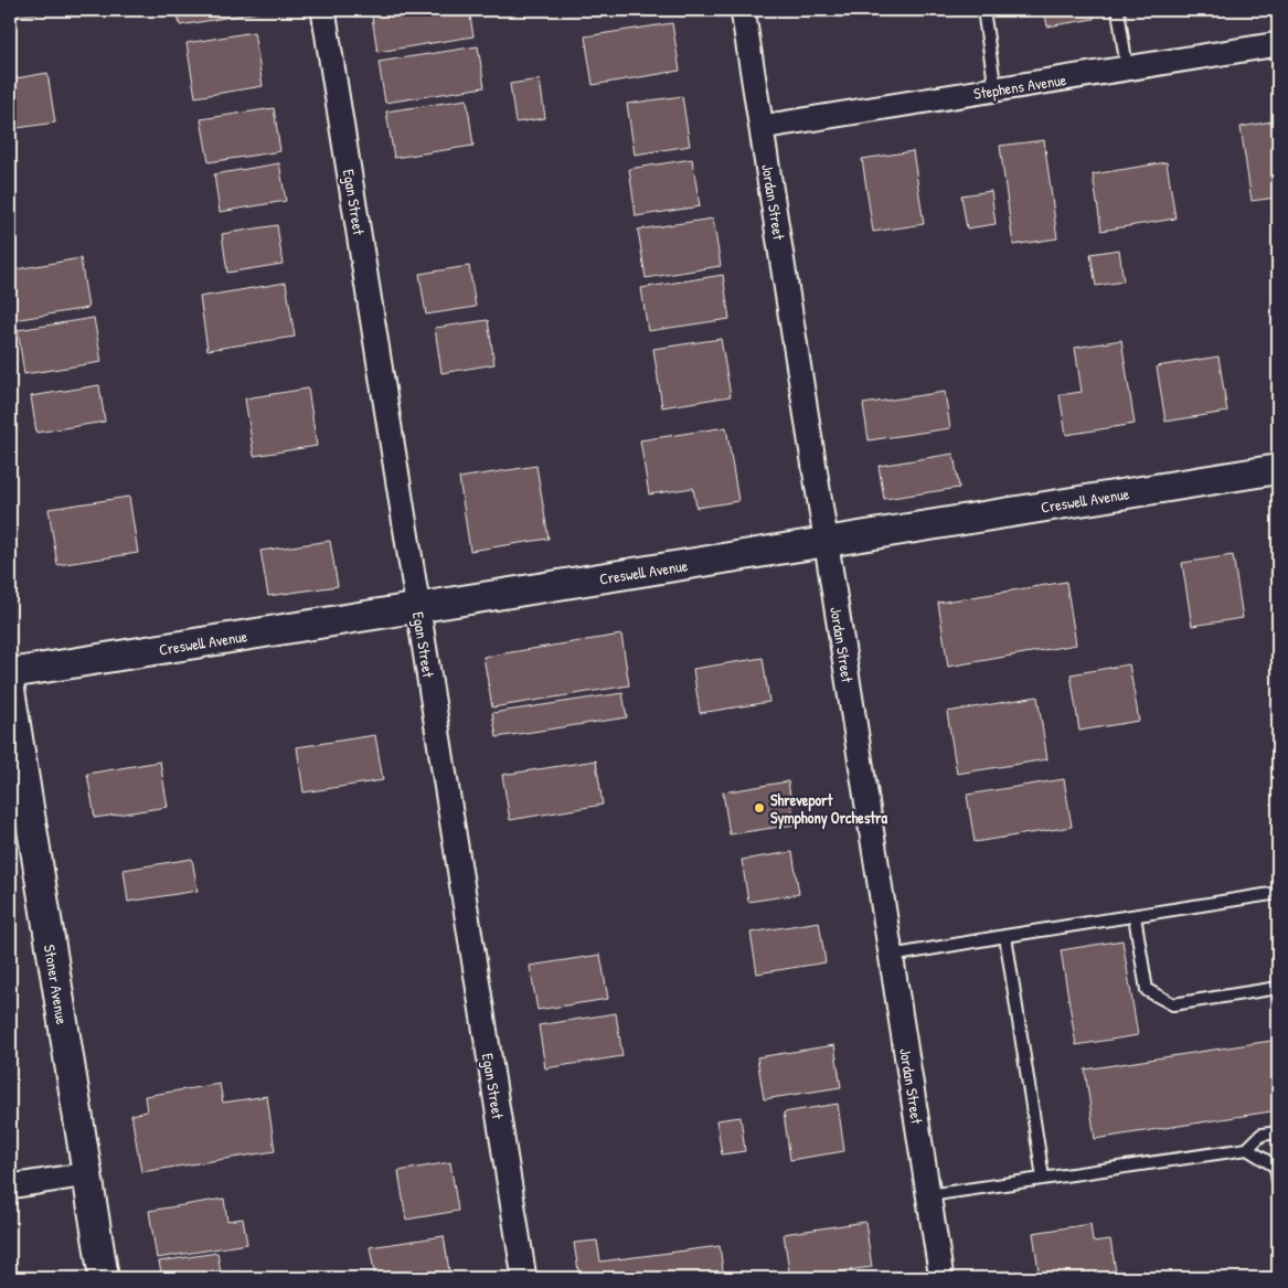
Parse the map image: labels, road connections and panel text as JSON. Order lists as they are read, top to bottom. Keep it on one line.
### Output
{"streets":{"street":["Stephens Avenue","Egan Street","Jordan Street","Creswell Avenue","Stoner Avenue"]},"crossings":[["Stephens Avenue","Jordan Street"],["Egan Street","Creswell Avenue"],["Jordan Street","Creswell Avenue"]],"places":["Shreveport Symphony Orchestra"]}
